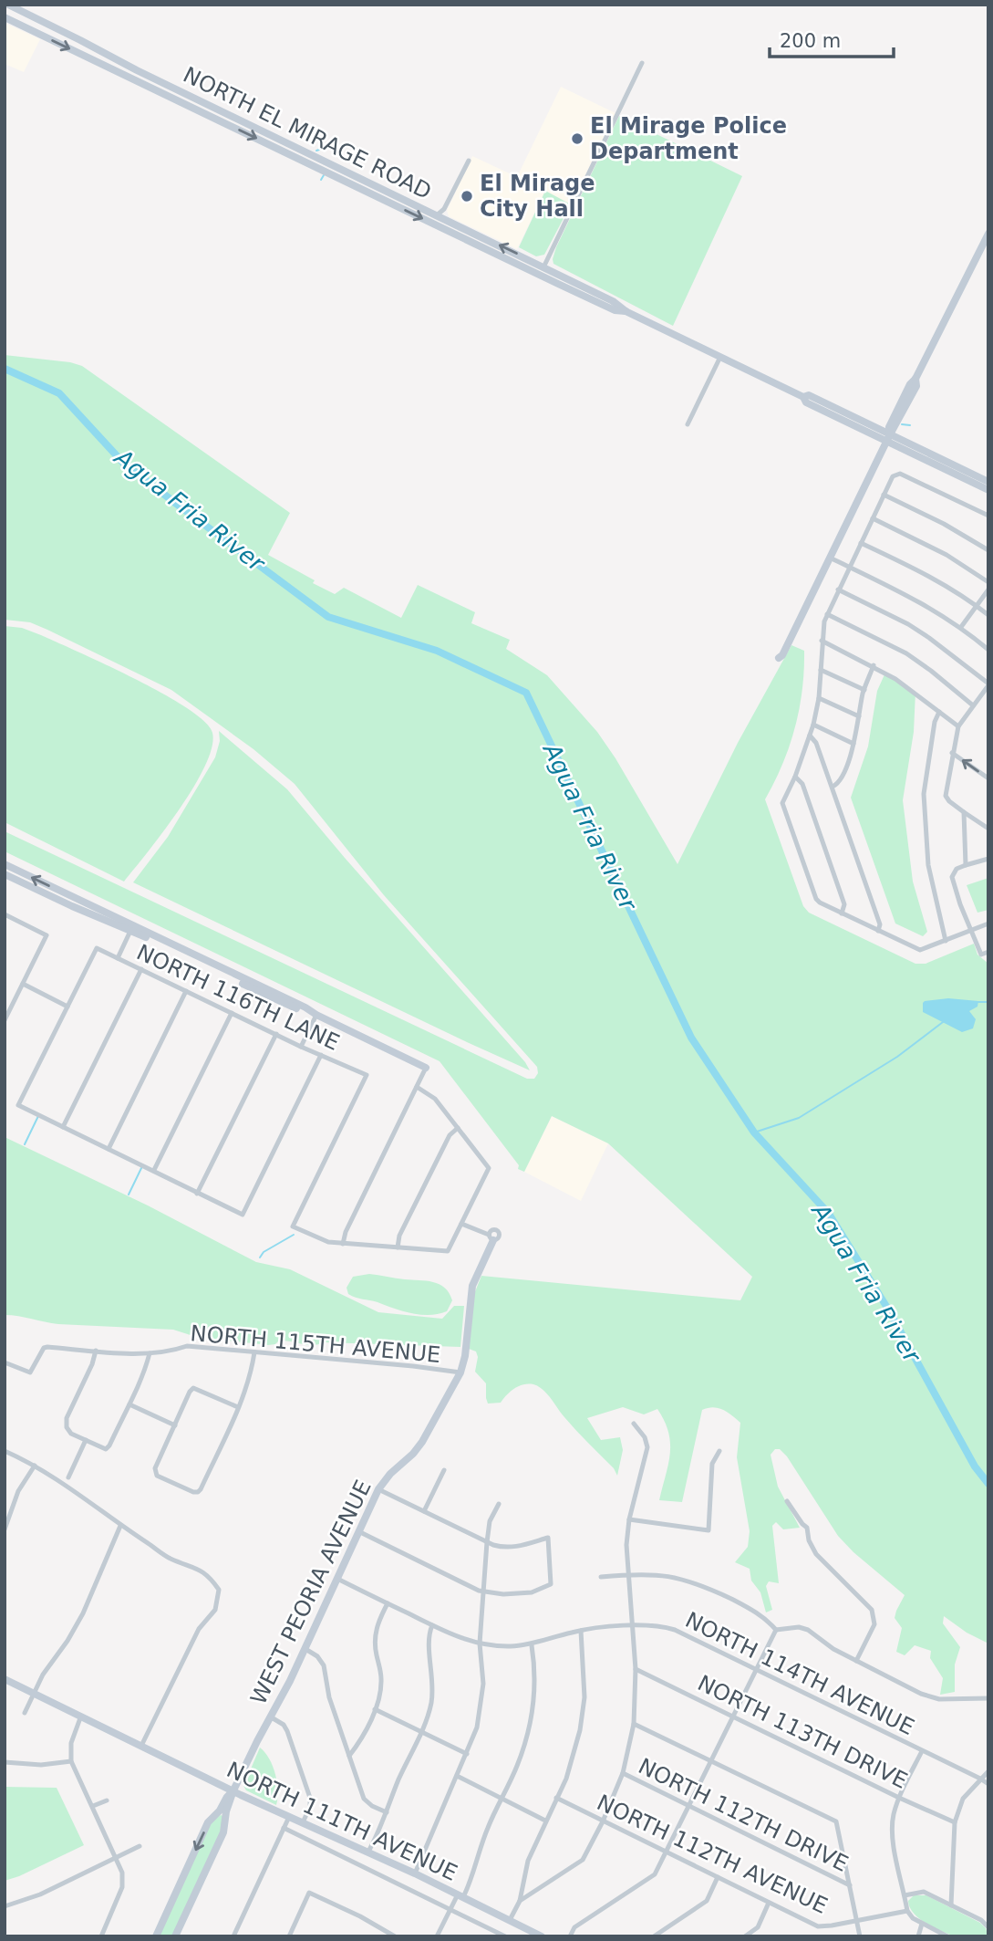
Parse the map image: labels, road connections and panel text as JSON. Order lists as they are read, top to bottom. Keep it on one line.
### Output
{"streets":{"street":["NORTH EL MIRAGE ROAD","NORTH 116TH LANE","NORTH 115TH AVENUE","WEST PEORIA AVENUE","NORTH 114TH AVENUE","NORTH 113TH DRIVE","NORTH 112TH DRIVE","NORTH 111TH AVENUE","NORTH 112TH AVENUE"]},"crossings":[["NORTH 115TH AVENUE","WEST PEORIA AVENUE"],["WEST PEORIA AVENUE","NORTH 114TH AVENUE"],["WEST PEORIA AVENUE","NORTH 111TH AVENUE"]],"water":["Agua Fria River"],"places":["El Mirage Police Department","El Mirage City Hall"],"scale_bar":"200 m"}
